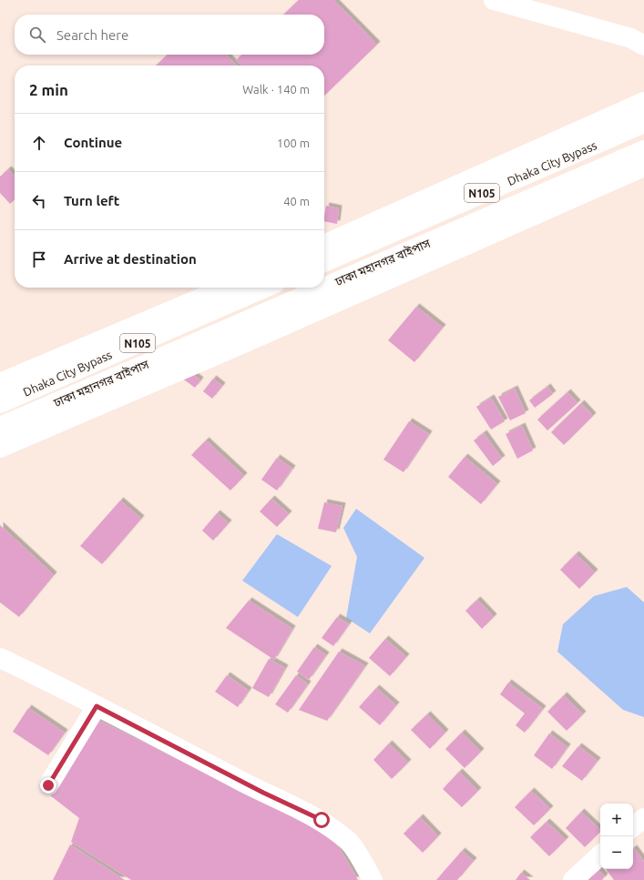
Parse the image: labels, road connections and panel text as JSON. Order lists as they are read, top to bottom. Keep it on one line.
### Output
{"streets":{"main road":["Dhaka City Bypass","N105","ঢাকা মহানগর বাইপাস"]},"page":{"search":"Search here","heading":["2 min","Walk · 140 m"],"list":[["Continue","100 m"],["Turn left","40 m"],"Arrive at destination"],"map_buttons":["+","−"]}}
